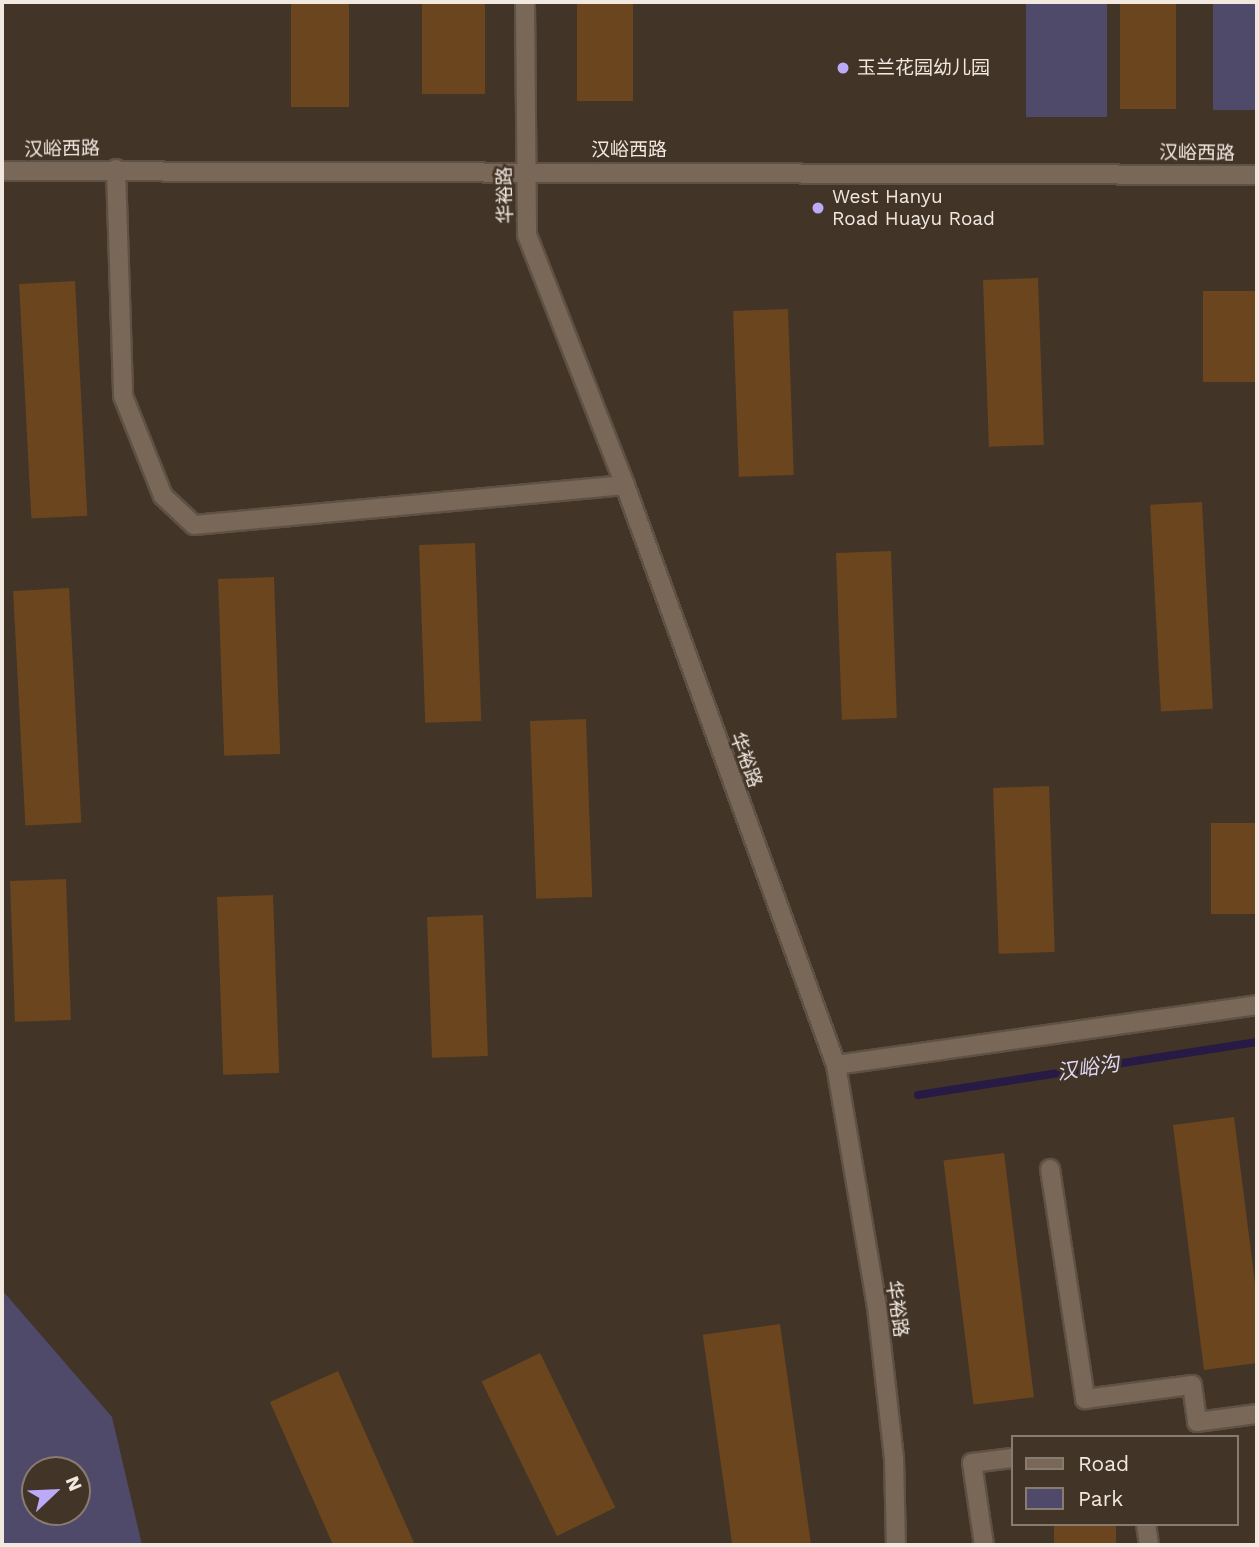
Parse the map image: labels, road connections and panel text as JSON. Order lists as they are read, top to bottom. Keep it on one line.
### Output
{"streets":{"street":["汉峪西路","华裕路"]},"crossings":[["汉峪西路","华裕路"]],"water":["汉峪沟"],"places":["玉兰花园幼儿园","West Hanyu Road Huayu Road"],"legend":["Road","Park"],"north":"top right"}
